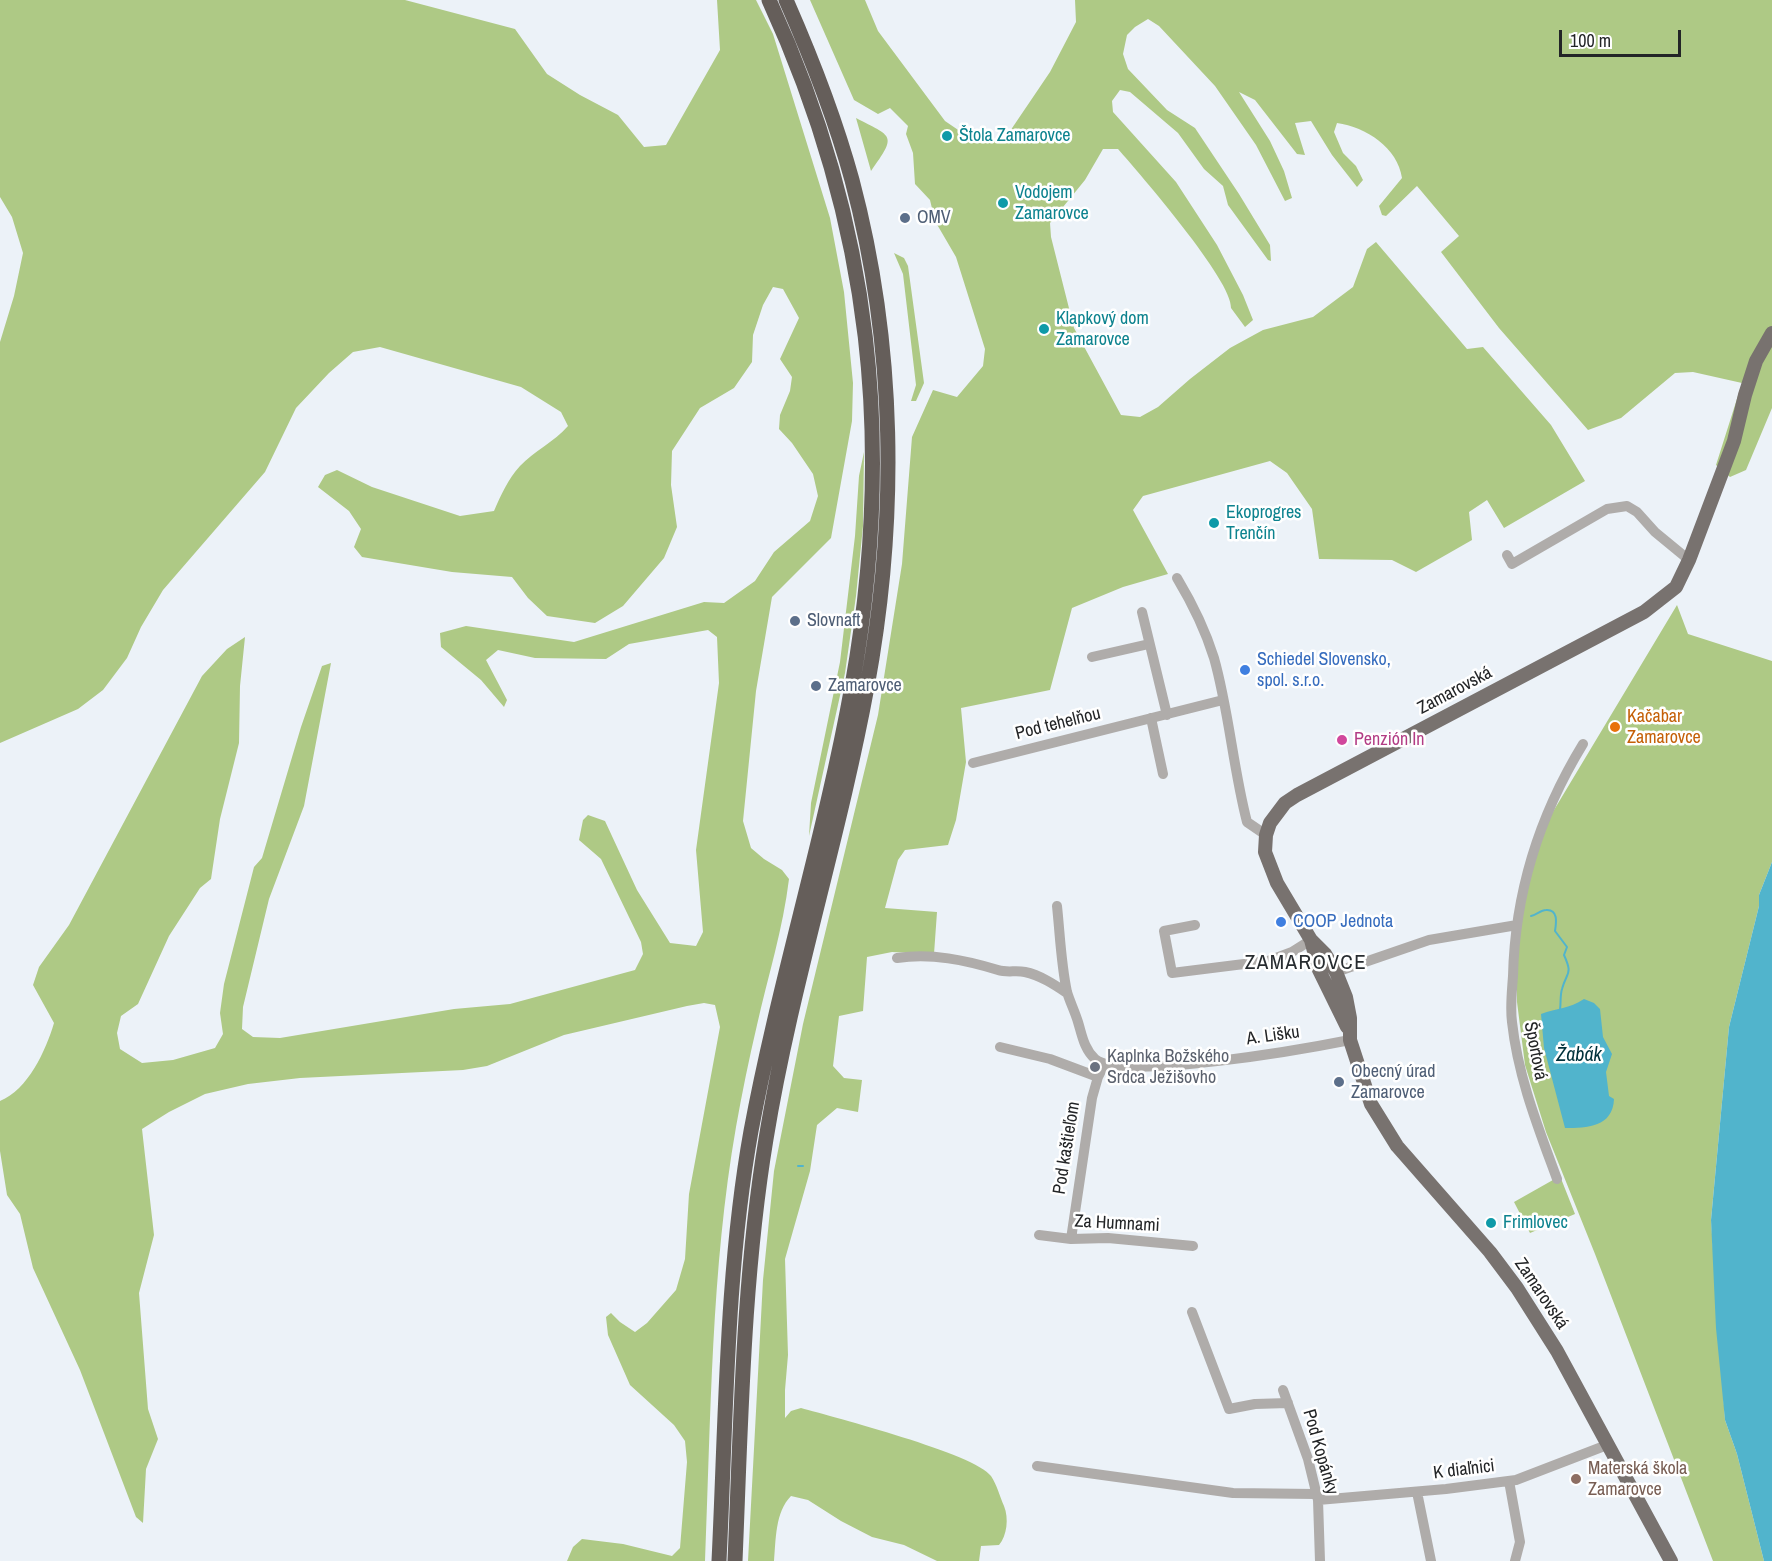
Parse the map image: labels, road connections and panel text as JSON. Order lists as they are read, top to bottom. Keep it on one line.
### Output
{"streets":{"main road":["Zamarovská"],"street":["Pod tehelňou","A. Lišku","Športová","Pod kaštieľom","Za Humnami","Pod Kopánky","K diaľnici"]},"crossings":[["Zamarovská","A. Lišku"],["Zamarovská","K diaľnici"],["A. Lišku","Pod kaštieľom"],["Pod kaštieľom","Za Humnami"],["Pod Kopánky","K diaľnici"]],"districts":["ZAMAROVCE"],"water":["Žabák"],"places":["Štola Zamarovce","Vodojem Zamarovce","OMV","Klapkový dom Zamarovce","Ekoprogres Trenčín","Slovnaft","Schiedel Slovensko, spol. s.r.o.","Zamarovce","Kačabar Zamarovce","Penzión In","COOP Jednota","Kaplnka Božského Srdca Ježišovho","Obecný úrad Zamarovce","Frimlovec","Materská škola Zamarovce"],"scale_bar":"100 m"}
